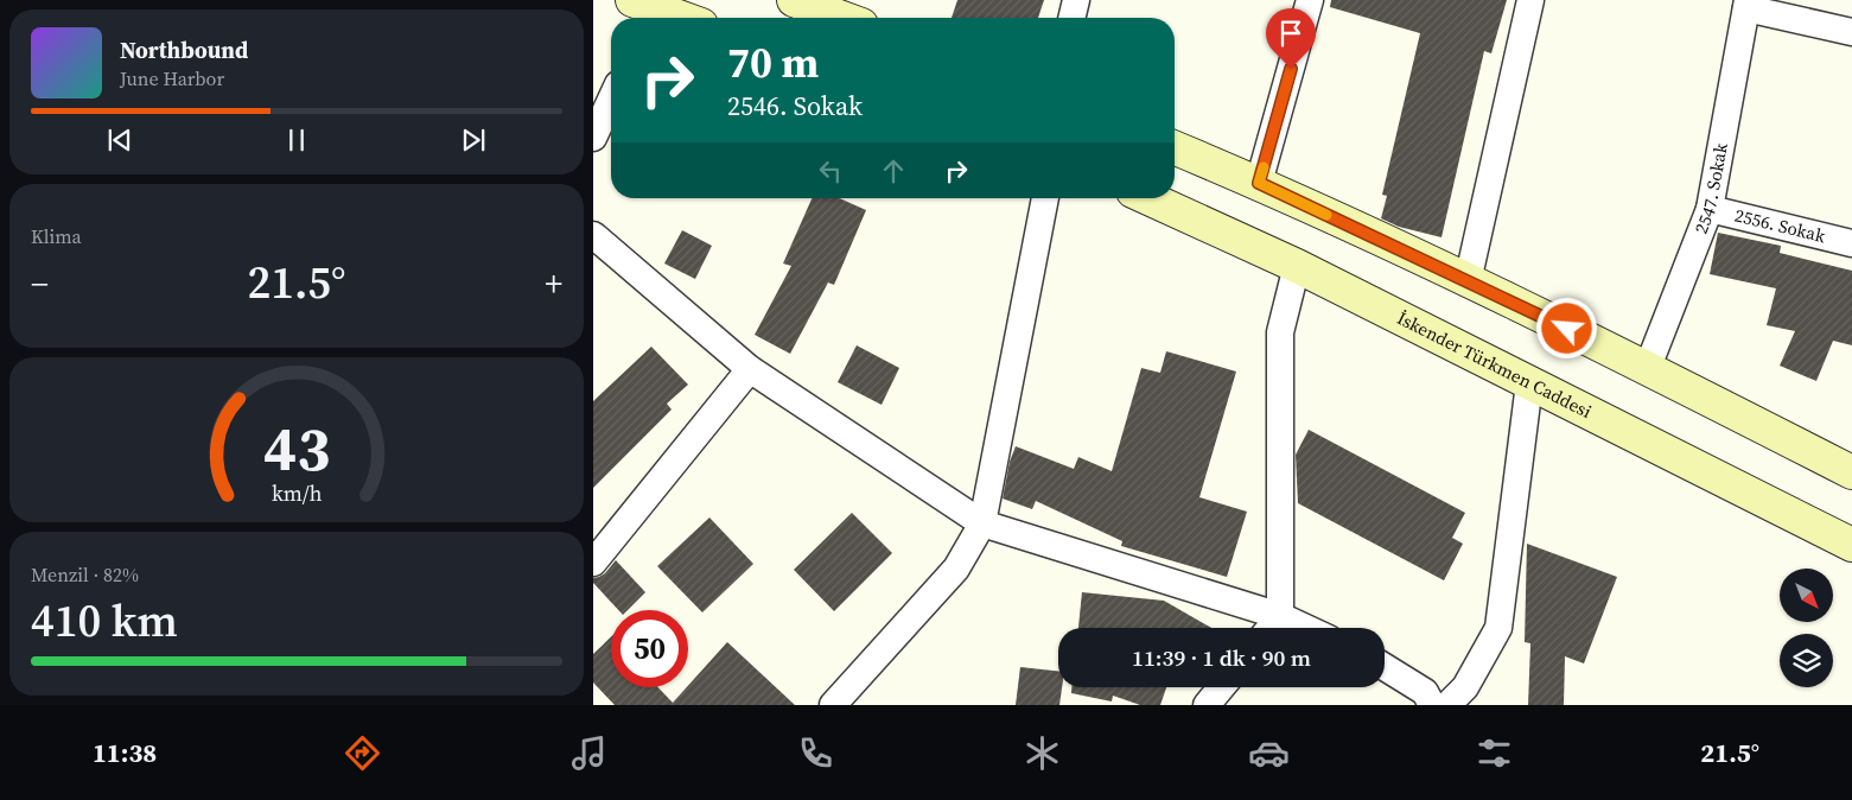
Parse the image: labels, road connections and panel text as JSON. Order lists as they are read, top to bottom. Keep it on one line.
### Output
{"streets":{"main road":["İskender Türkmen Caddesi"],"street":["2547. Sokak","2556. Sokak"]},"crossings":[["2547. Sokak","2556. Sokak"]],"north":"bottom right","page":{"turn":["70 m","2546. Sokak"],"song":["Northbound","June Harbor"],"tile":["Klima",["Menzil · 82%","410 km"]],"heat":["−","21.5°","+"],"limit":"50","trip":"11:39 · 1 dk · 90 m","tabs":["11:38","21.5°"],"gauge":["43","km/h"]}}
